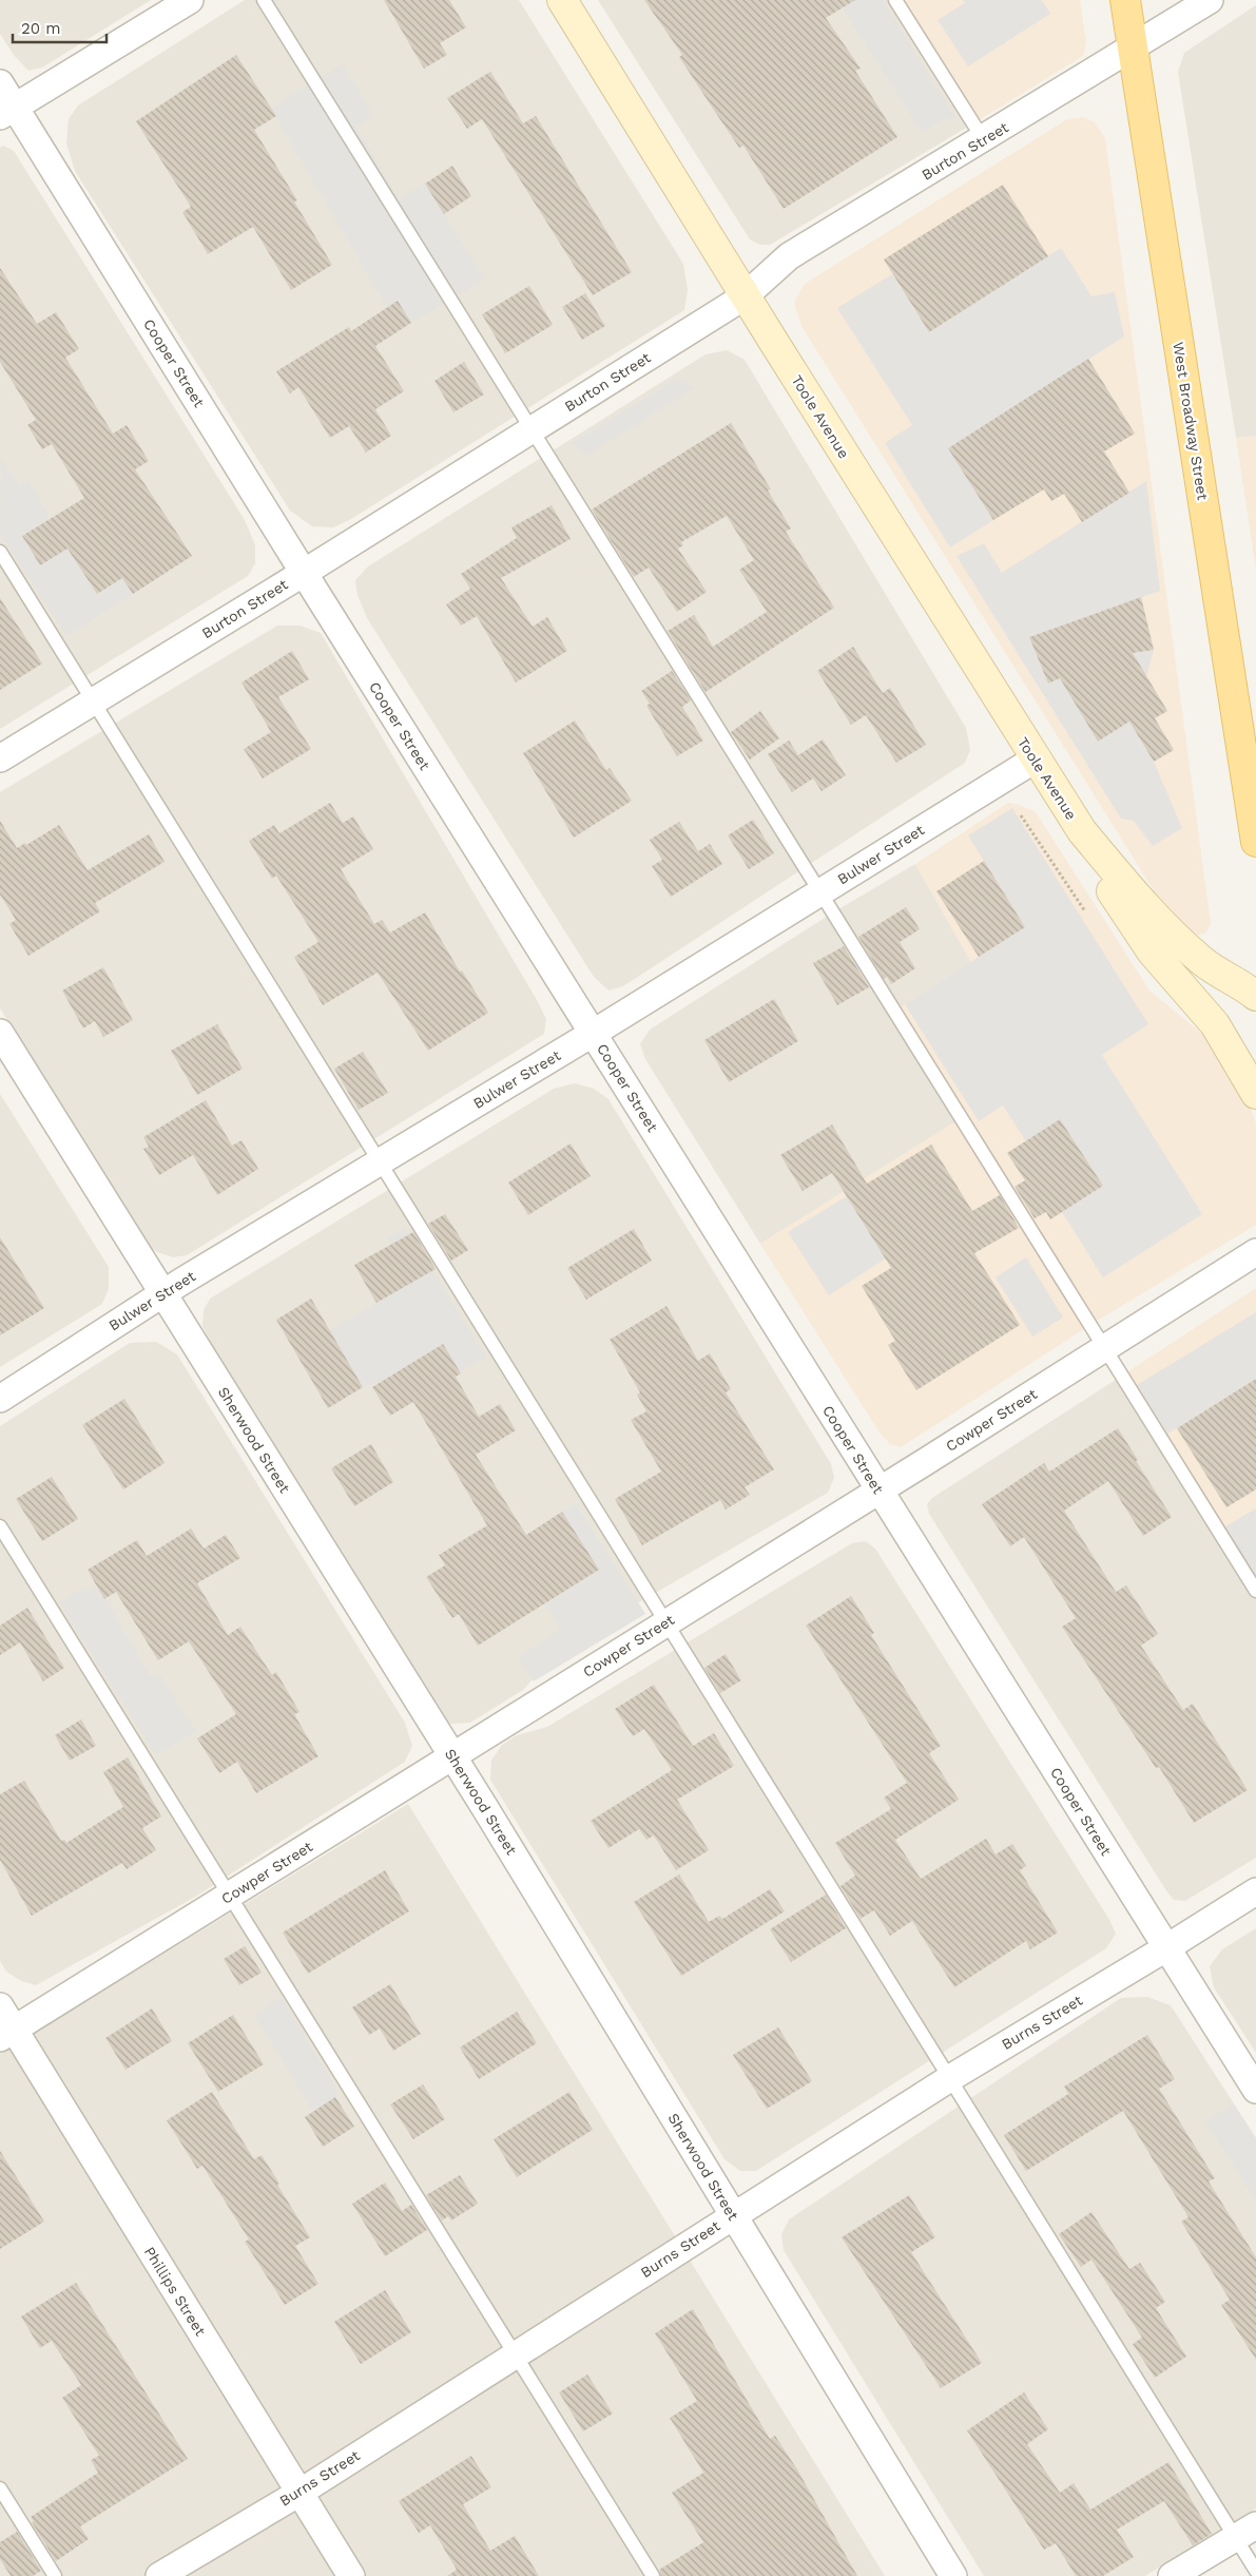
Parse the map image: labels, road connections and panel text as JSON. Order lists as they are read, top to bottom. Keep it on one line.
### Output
{"streets":{"main road":["Toole Avenue","West Broadway Street"],"street":["Burton Street","Cooper Street","Bulwer Street","Cowper Street","Sherwood Street","Burns Street","Phillips Street"]},"crossings":[["Burton Street","Cooper Street"],["Burton Street","Toole Avenue"],["Burton Street","West Broadway Street"],["Cooper Street","Bulwer Street"],["Cooper Street","Cowper Street"],["Cooper Street","Burns Street"],["Toole Avenue","Bulwer Street"],["Bulwer Street","Sherwood Street"],["Cowper Street","Sherwood Street"],["Cowper Street","Phillips Street"],["Sherwood Street","Burns Street"],["Burns Street","Phillips Street"]],"scale_bar":"20 m"}
